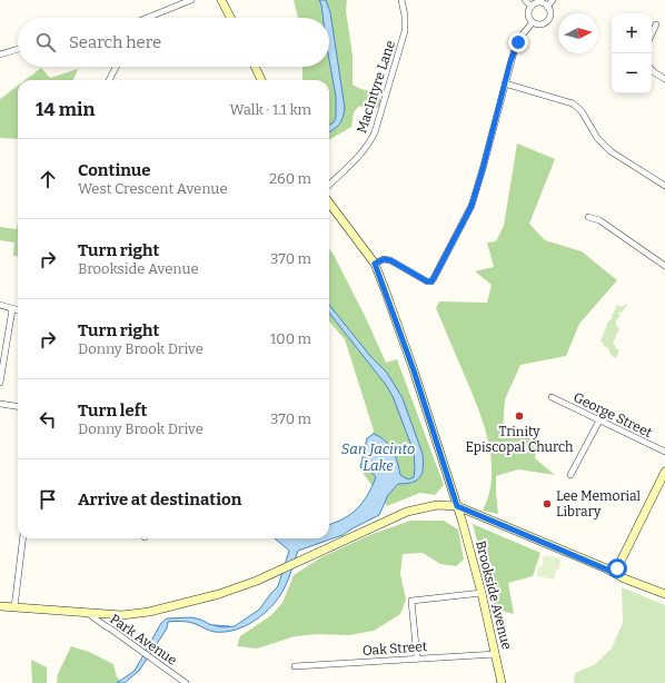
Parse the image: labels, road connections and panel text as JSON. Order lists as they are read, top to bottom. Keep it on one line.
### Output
{"streets":{"main road":["Brookside Avenue"],"street":["MacIntyre Lane","George Street","Park Avenue","Oak Street"]},"crossings":[["Brookside Avenue","Oak Street"]],"water":["San Jacinto Lake"],"places":["Trinity Episcopal Church","Lee Memorial Library"],"north":"right","page":{"map_buttons":["+","−"],"search":"Search here","heading":["14 min","Walk · 1.1 km"],"list":[["Continue","West Crescent Avenue","260 m"],["Turn right","Brookside Avenue","370 m"],["Turn right","Donny Brook Drive","100 m"],["Turn left","Donny Brook Drive","370 m"],"Arrive at destination"]}}
